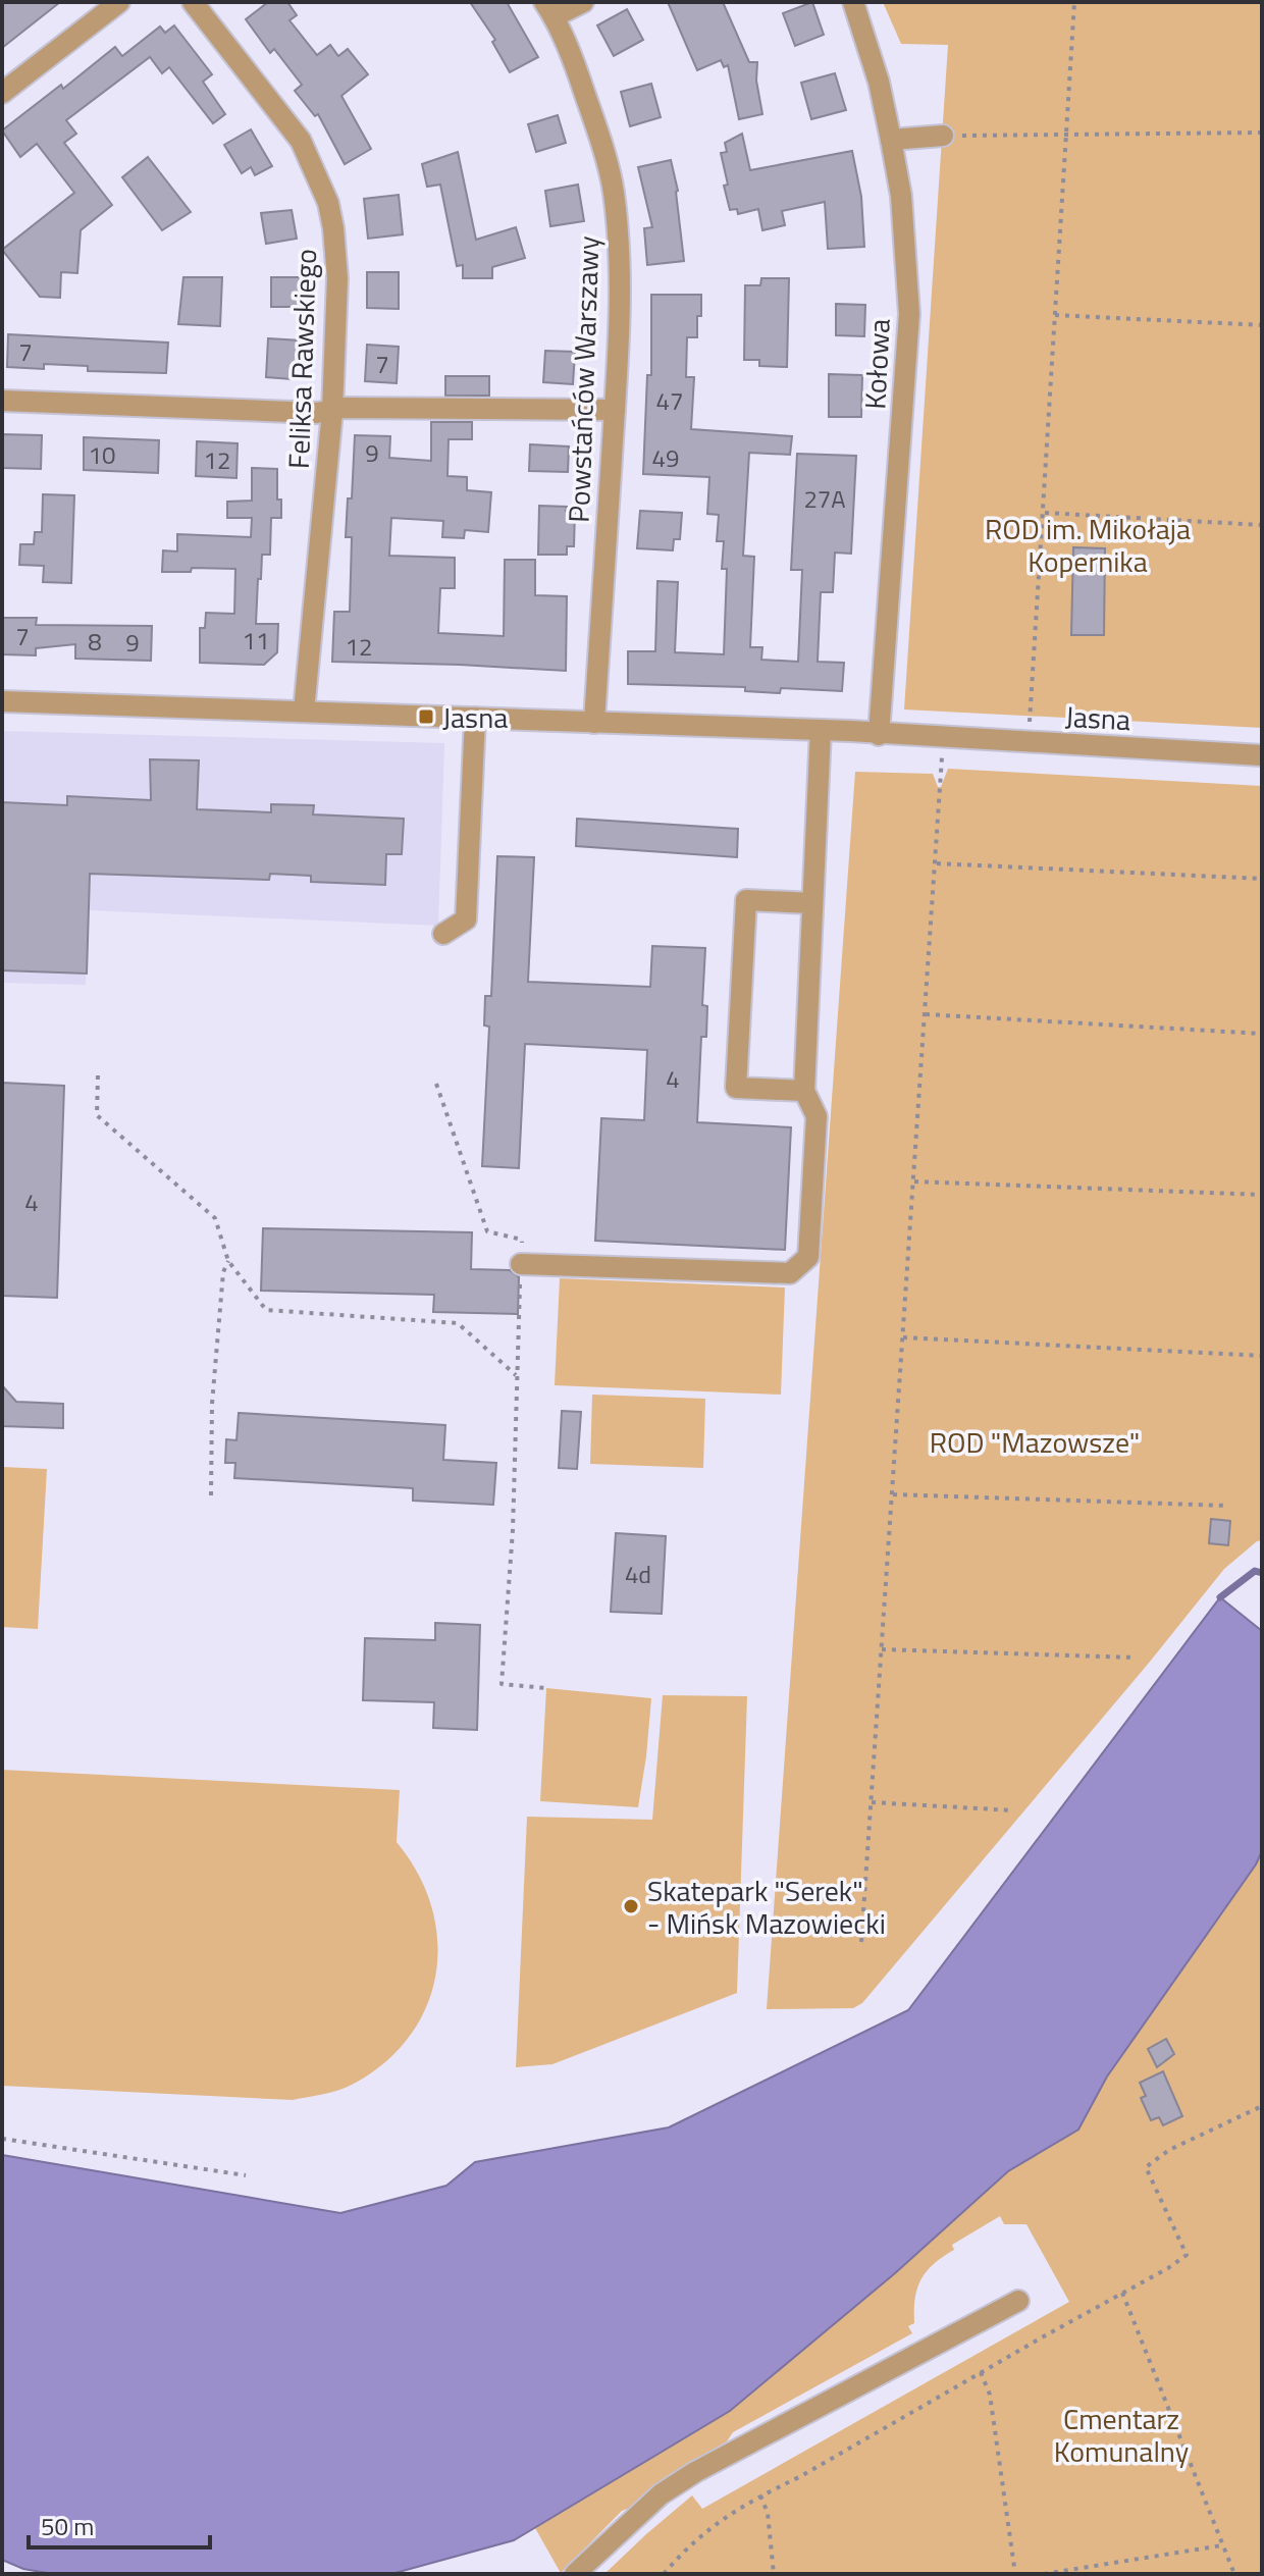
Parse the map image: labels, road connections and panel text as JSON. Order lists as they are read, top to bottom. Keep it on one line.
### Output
{"streets":{"street":["Feliksa Rawskiego","Kołowa","Powstańców Warszawy","Jasna"]},"crossings":[["Feliksa Rawskiego","Jasna"],["Kołowa","Jasna"],["Powstańców Warszawy","Jasna"]],"parks":["ROD im. Mikołaja Kopernika","ROD \"Mazowsze\"","Cmentarz Komunalny"],"places":{"transit":["Jasna"],"other":["Skatepark \"Serek\" - Mińsk Mazowiecki"]},"house_numbers":["7","7","47","9","10","49","12","27A","7","11","8","9","12","4","4","4d"],"scale_bar":"50 m"}
